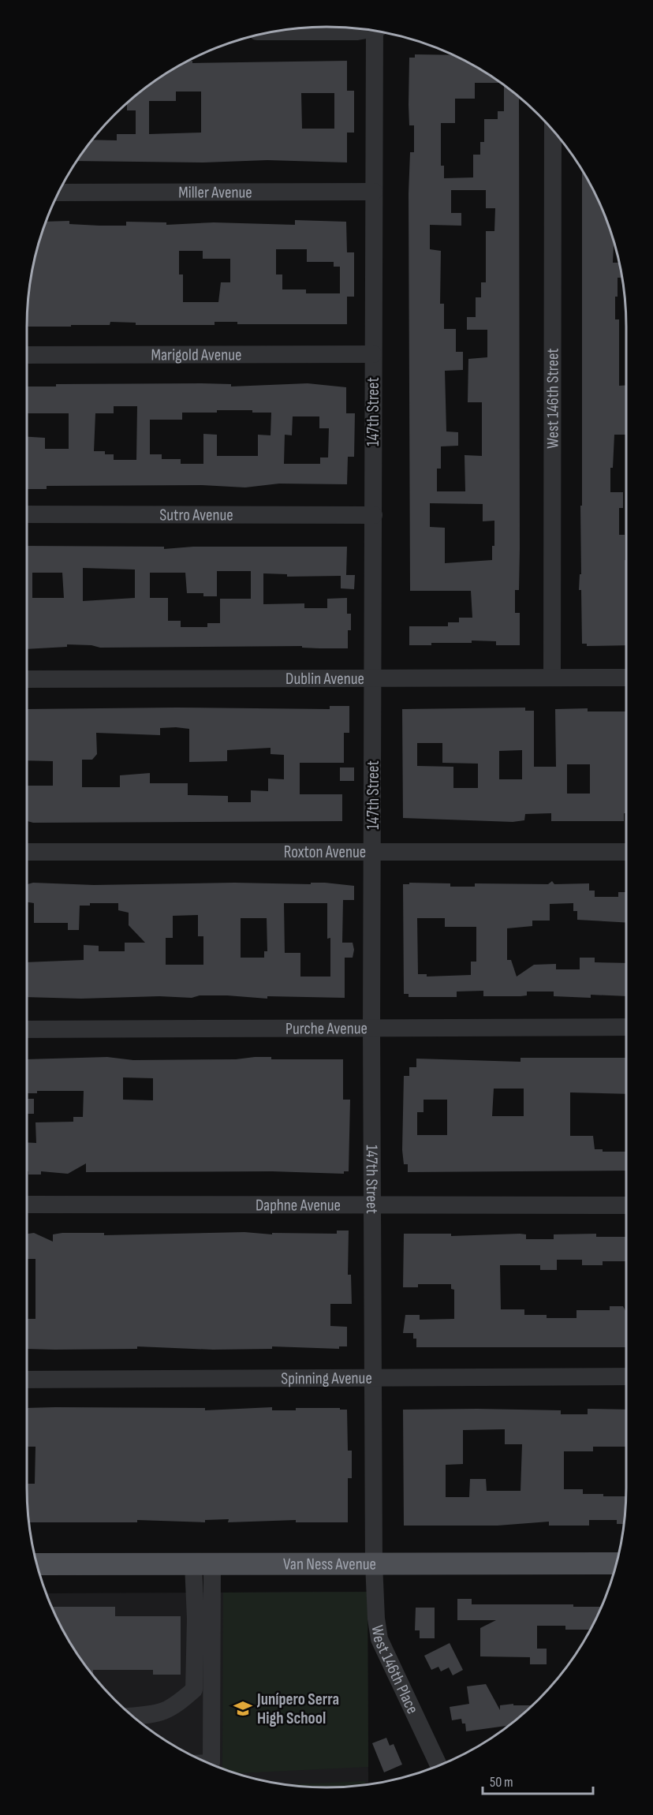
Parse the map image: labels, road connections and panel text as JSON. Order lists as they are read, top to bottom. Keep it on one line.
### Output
{"streets":{"main road":["Van Ness Avenue"],"street":["Miller Avenue","Marigold Avenue","West 146th Street","147th Street","Sutro Avenue","Dublin Avenue","Roxton Avenue","Purche Avenue","Daphne Avenue","Spinning Avenue","West 146th Place"]},"crossings":[["Miller Avenue","147th Street"],["Marigold Avenue","147th Street"],["West 146th Street","Dublin Avenue"],["147th Street","Sutro Avenue"],["147th Street","Dublin Avenue"],["147th Street","Roxton Avenue"],["147th Street","Purche Avenue"],["147th Street","Daphne Avenue"],["147th Street","Spinning Avenue"],["147th Street","Van Ness Avenue"],["147th Street","West 146th Place"],["Van Ness Avenue","West 146th Place"]],"places":{"school or university":["Junípero Serra High School"]},"scale_bar":"50 m"}
